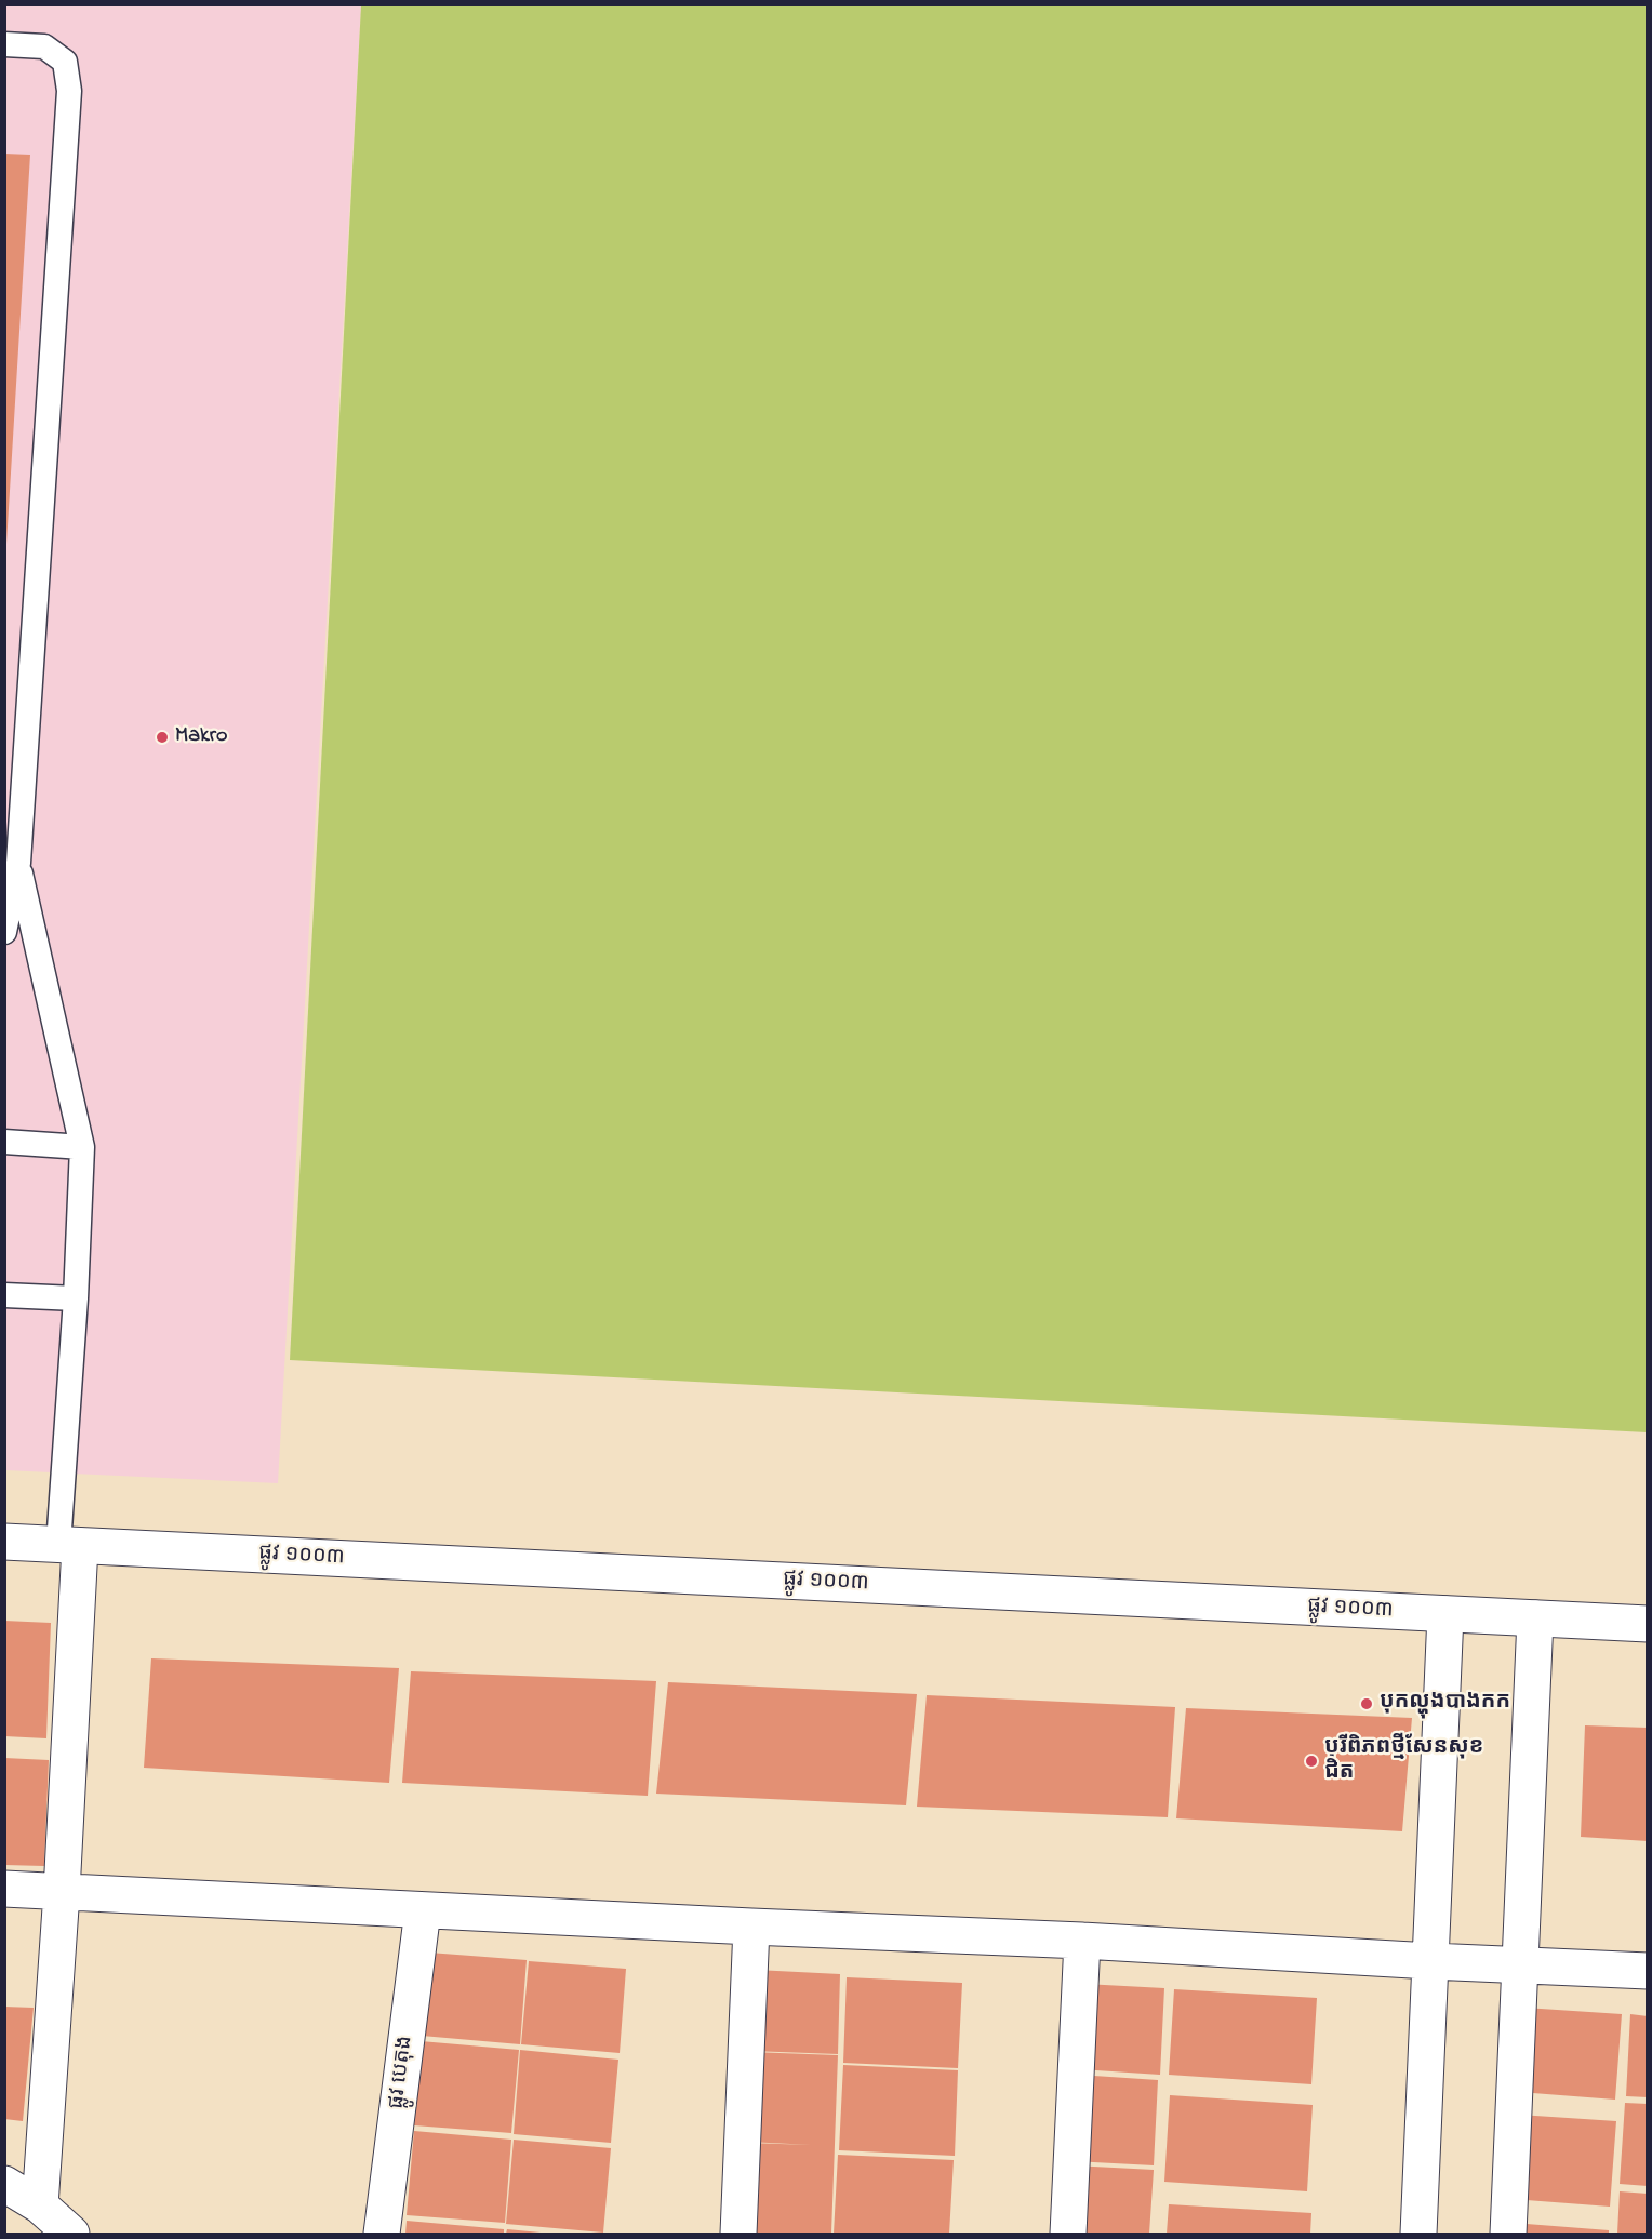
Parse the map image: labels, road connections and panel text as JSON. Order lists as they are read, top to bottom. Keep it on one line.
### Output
{"streets":{"street":["ផ្លូវ ១០០៣","ផ្លូវ បេតុង"]},"places":["Makro","បុកល្ហុងបាងកក","បុរីពិភពថ្មីសែនសុខ ជិត"]}
